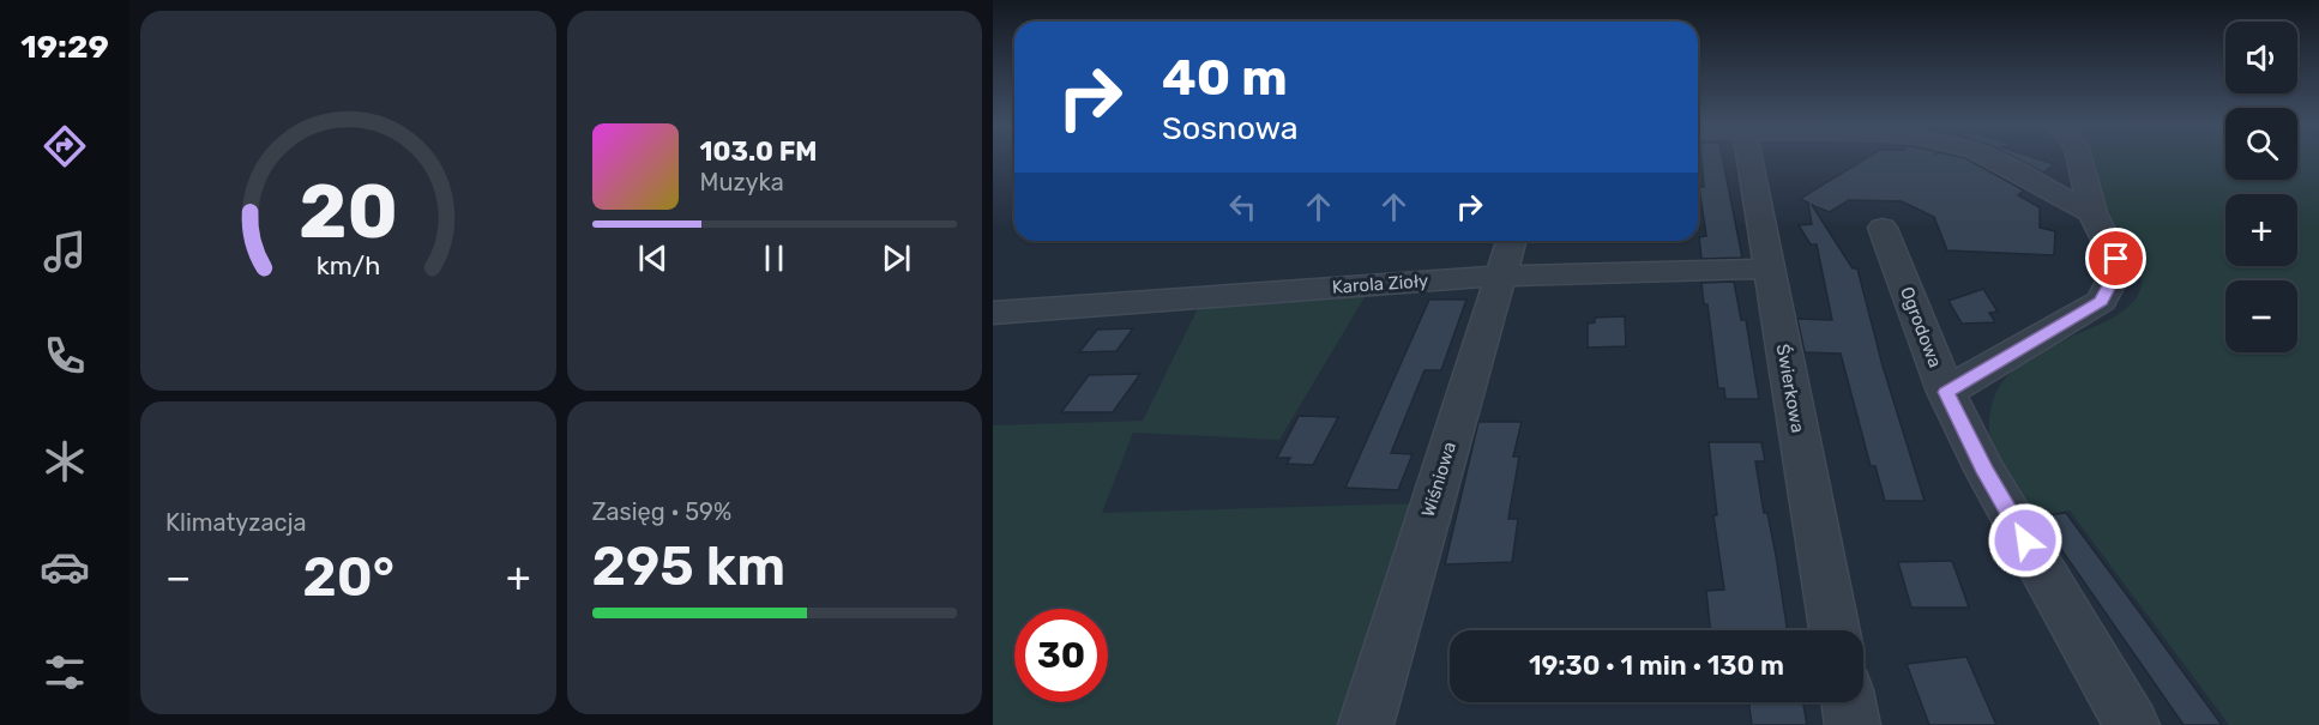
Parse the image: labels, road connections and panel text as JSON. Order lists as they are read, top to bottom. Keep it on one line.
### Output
{"streets":{"street":["Karola Zioły","Ogrodowa","Świerkowa","Wiśniowa"]},"crossings":[["Karola Zioły","Świerkowa"],["Karola Zioły","Wiśniowa"]],"page":{"tabs":"19:29","map_buttons":["+","−"],"turn":["40 m","Sosnowa"],"song":["103.0 FM","Muzyka"],"tile":["Klimatyzacja",["Zasięg · 59%","295 km"]],"heat":["−","20°","+"],"limit":"30","trip":"19:30 · 1 min · 130 m","gauge":["20","km/h"]}}
